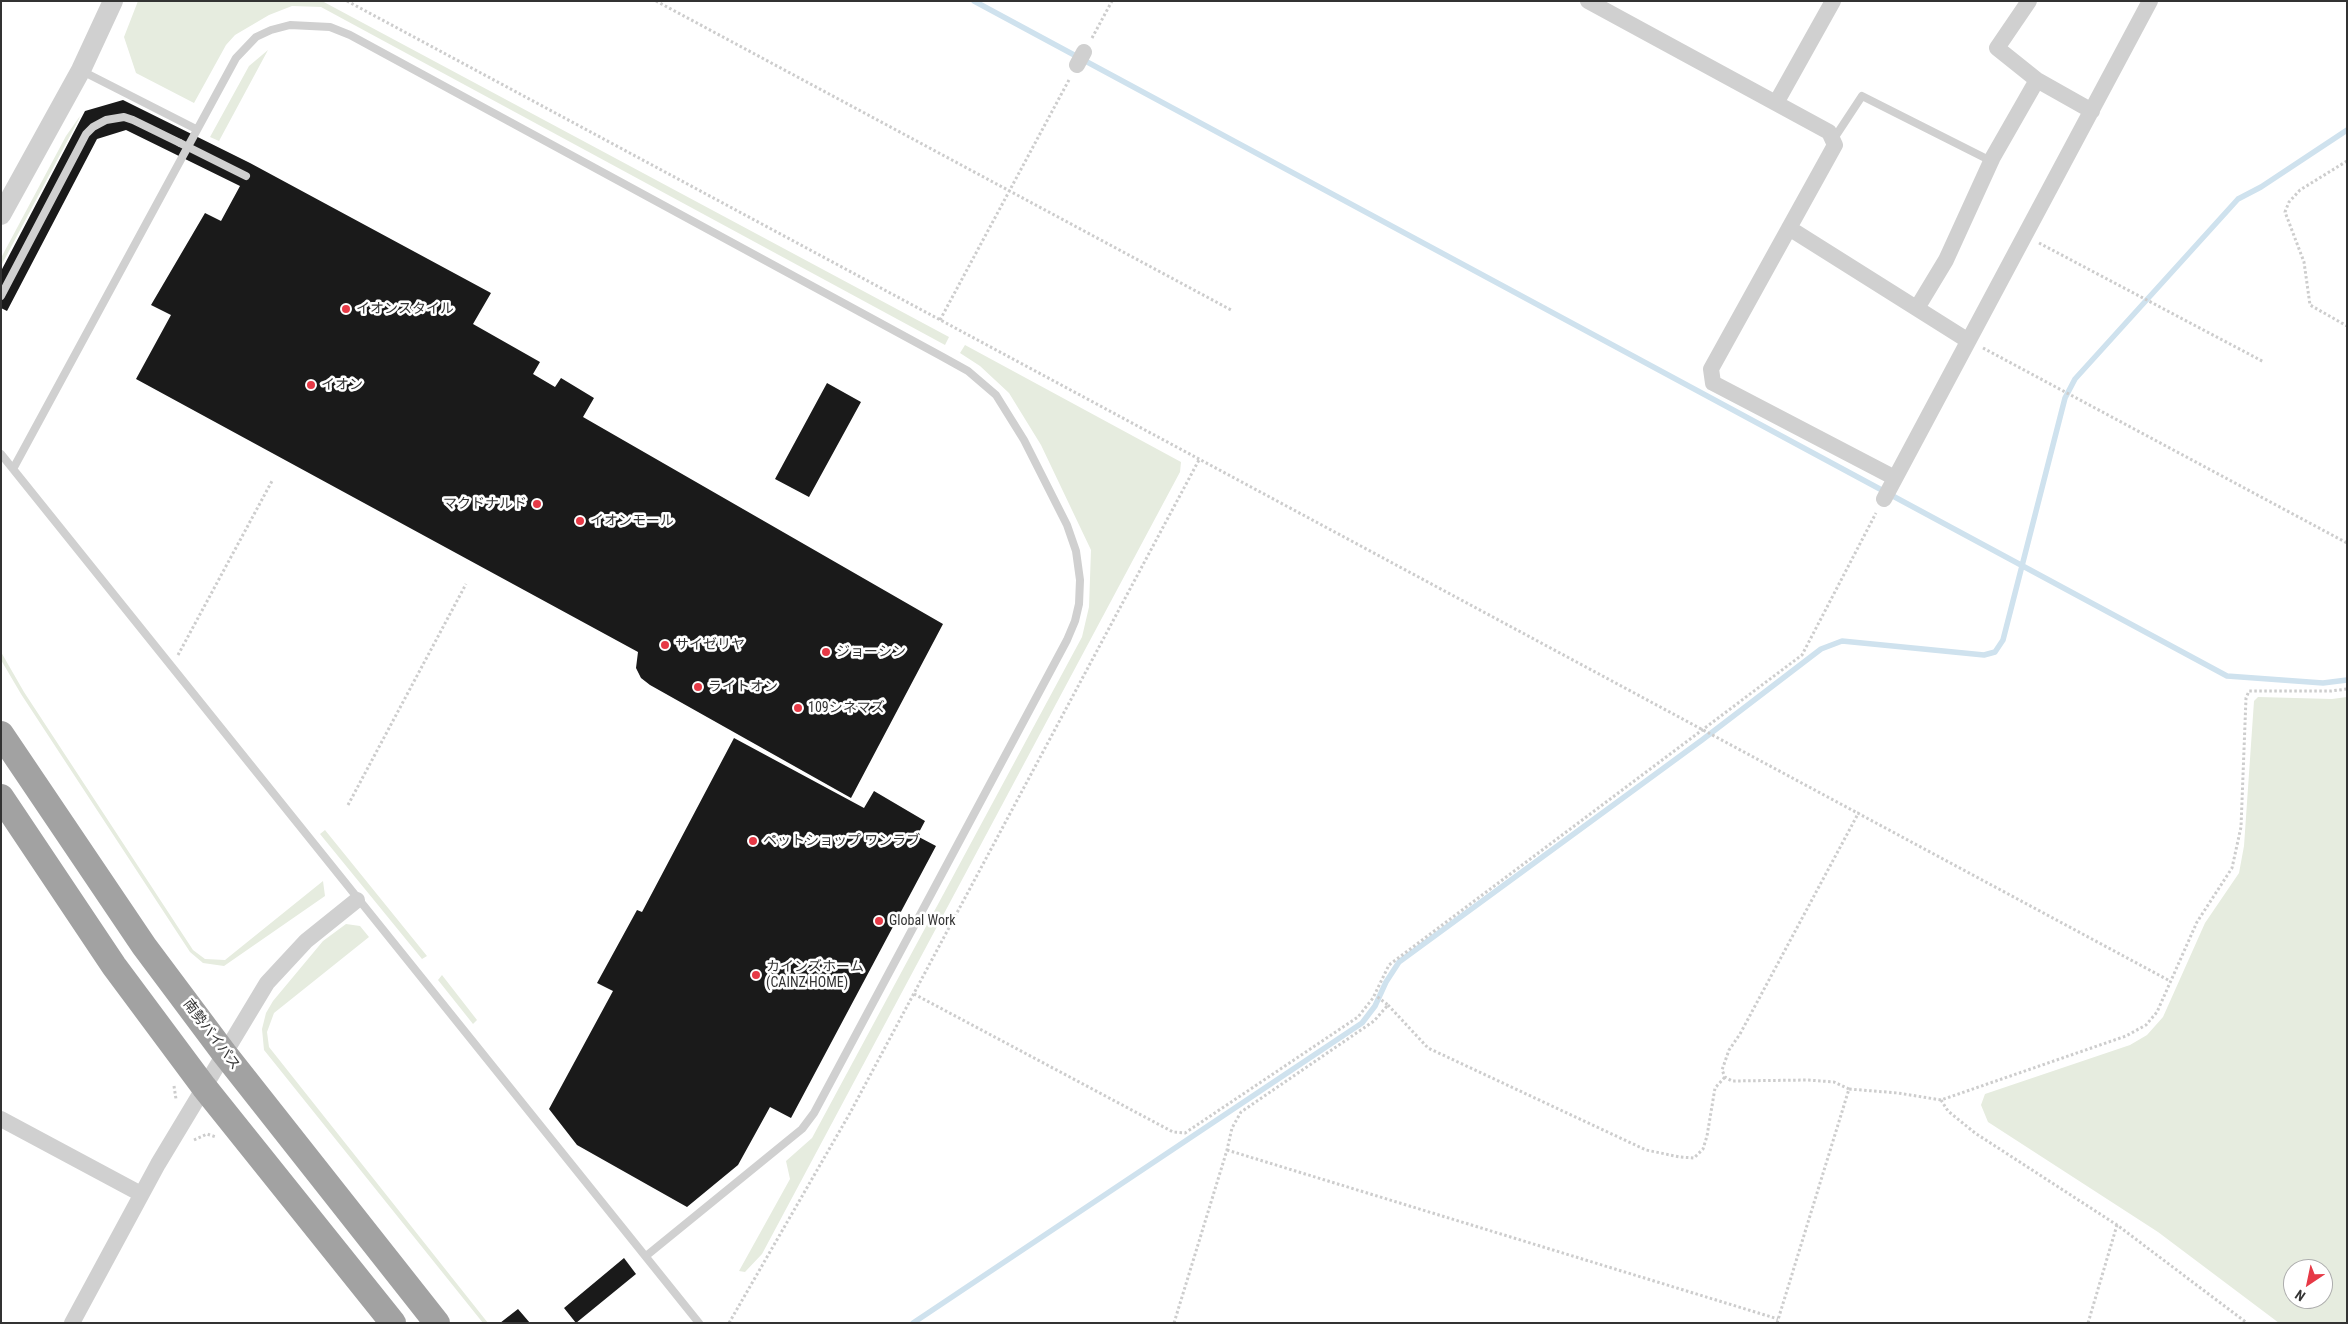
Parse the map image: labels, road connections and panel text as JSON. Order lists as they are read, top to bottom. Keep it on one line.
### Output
{"streets":{"highway":["南勢バイパス"]},"places":["イオンスタイル","イオン","マクドナルド","イオンモール","サイゼリヤ","ジョーシン","ライトオン","109シネマズ","ペットショップ ワンラブ","Global Work","カインズホーム (CAINZ HOME)"],"north":"bottom left"}
